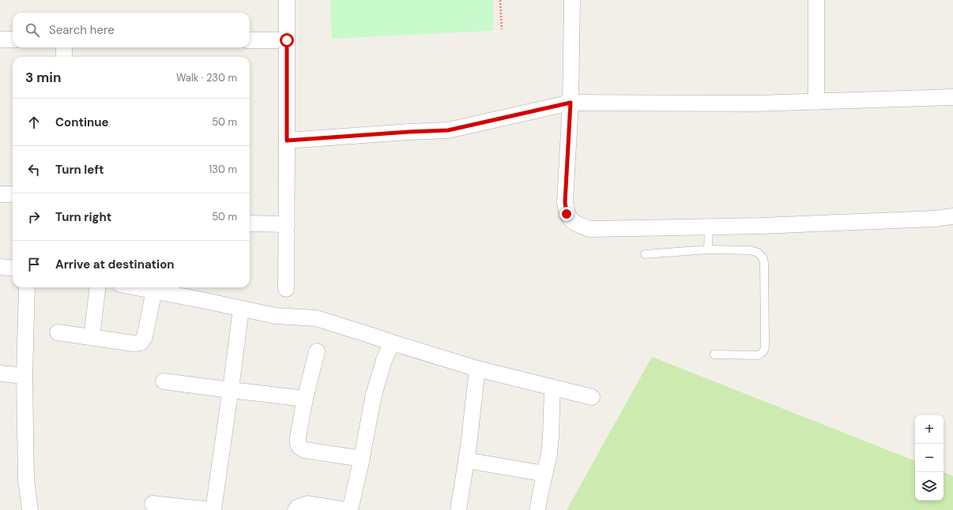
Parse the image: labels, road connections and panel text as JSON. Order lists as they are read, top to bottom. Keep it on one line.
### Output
{"page":{"search":"Search here","heading":["3 min","Walk · 230 m"],"list":[["Continue","50 m"],["Turn left","130 m"],["Turn right","50 m"],"Arrive at destination"],"map_buttons":["+","−"]}}
